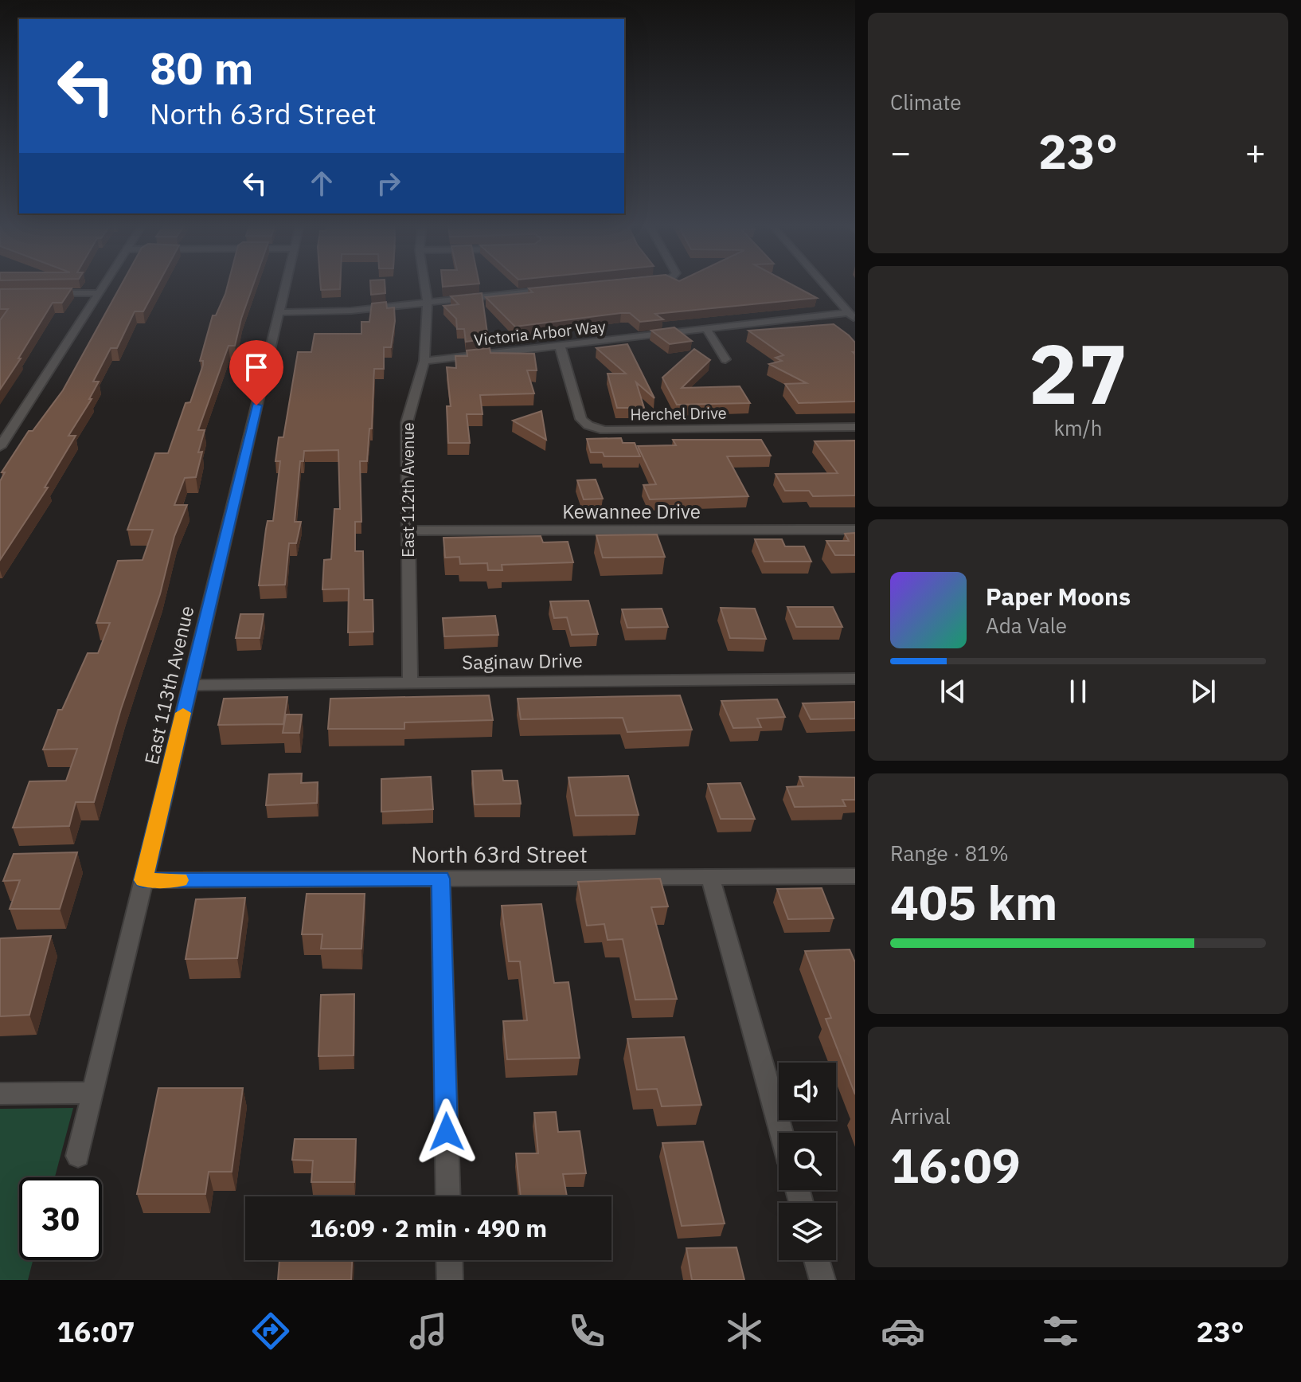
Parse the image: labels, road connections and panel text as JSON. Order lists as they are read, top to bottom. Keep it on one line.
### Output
{"streets":{"street":["Victoria Arbor Way","Herchel Drive","East 112th Avenue","Kewannee Drive","Saginaw Drive","East 113th Avenue","North 63rd Street"]},"crossings":[["Victoria Arbor Way","Herchel Drive"],["Victoria Arbor Way","East 112th Avenue"],["East 112th Avenue","Kewannee Drive"],["East 112th Avenue","Saginaw Drive"],["Saginaw Drive","East 113th Avenue"],["East 113th Avenue","North 63rd Street"]],"page":{"tile":["Climate",["27","km/h"],["Range · 81%","405 km"],["Arrival","16:09"]],"turn":["80 m","North 63rd Street"],"heat":["−","23°","+"],"song":["Paper Moons","Ada Vale"],"limit":"30","trip":"16:09 · 2 min · 490 m","tabs":["16:07","23°"]}}
